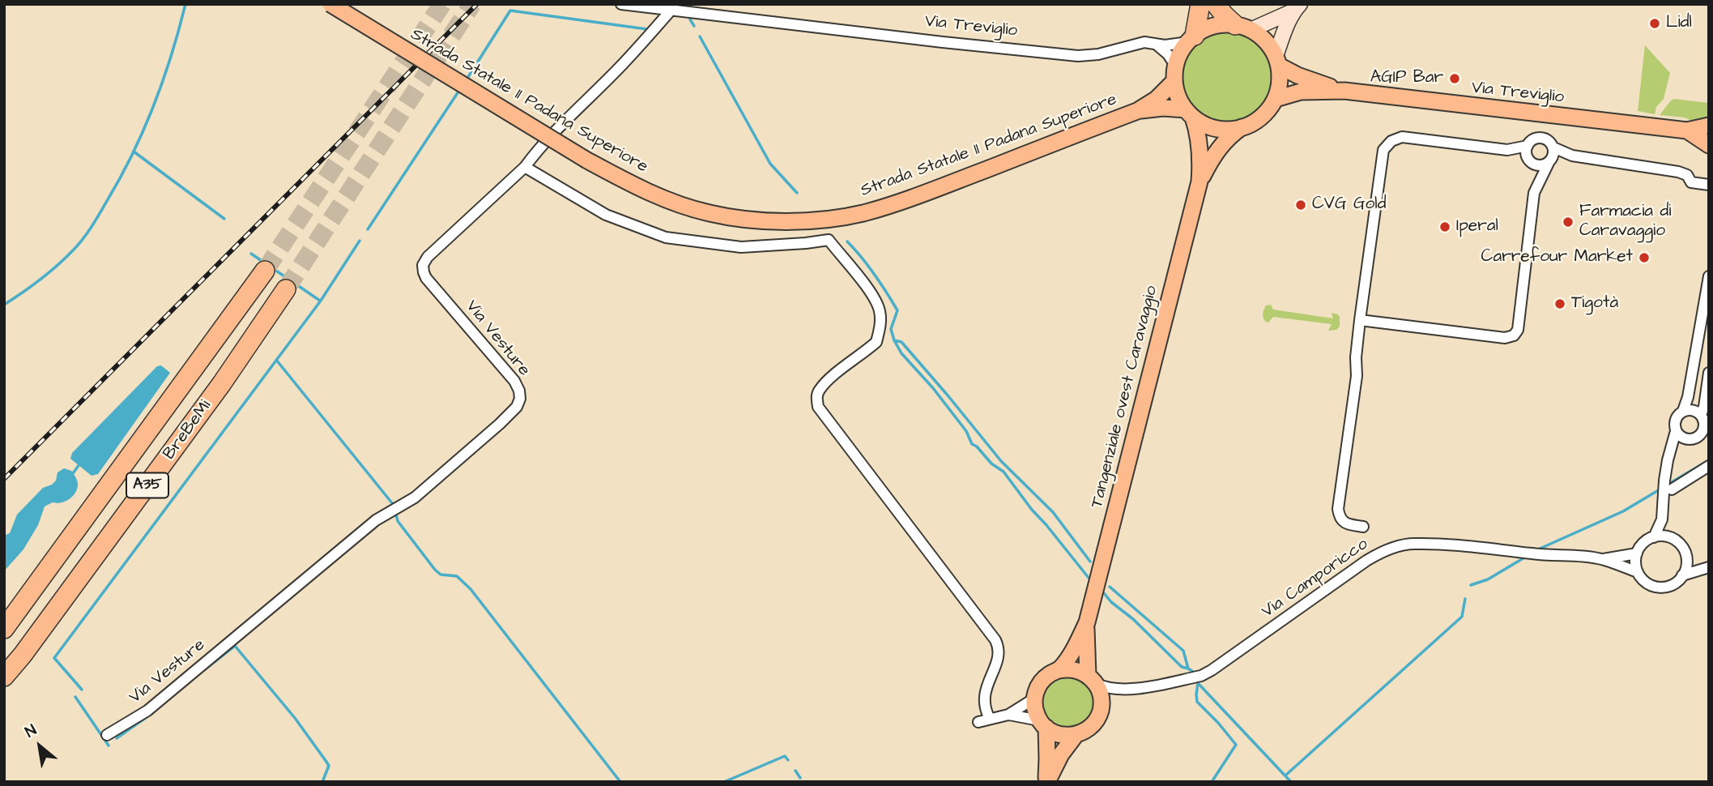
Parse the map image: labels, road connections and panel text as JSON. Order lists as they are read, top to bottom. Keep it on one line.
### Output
{"streets":{"highway":["BreBeMi","A35"],"main road":["Via Treviglio","Strada Statale 11 Padana Superiore","Tangenziale ovest Caravaggio"],"street":["Via Vesture","Via Camporicco"]},"crossings":[["Via Treviglio","Strada Statale 11 Padana Superiore"],["Via Treviglio","Via Vesture"],["Via Treviglio","Tangenziale ovest Caravaggio"],["Strada Statale 11 Padana Superiore","Tangenziale ovest Caravaggio"],["Tangenziale ovest Caravaggio","Via Camporicco"]],"places":["Lidl","AGIP Bar","CVG Gold","Farmacia di Caravaggio","Iperal","Carrefour Market","Tigotà"],"north":"top left"}
